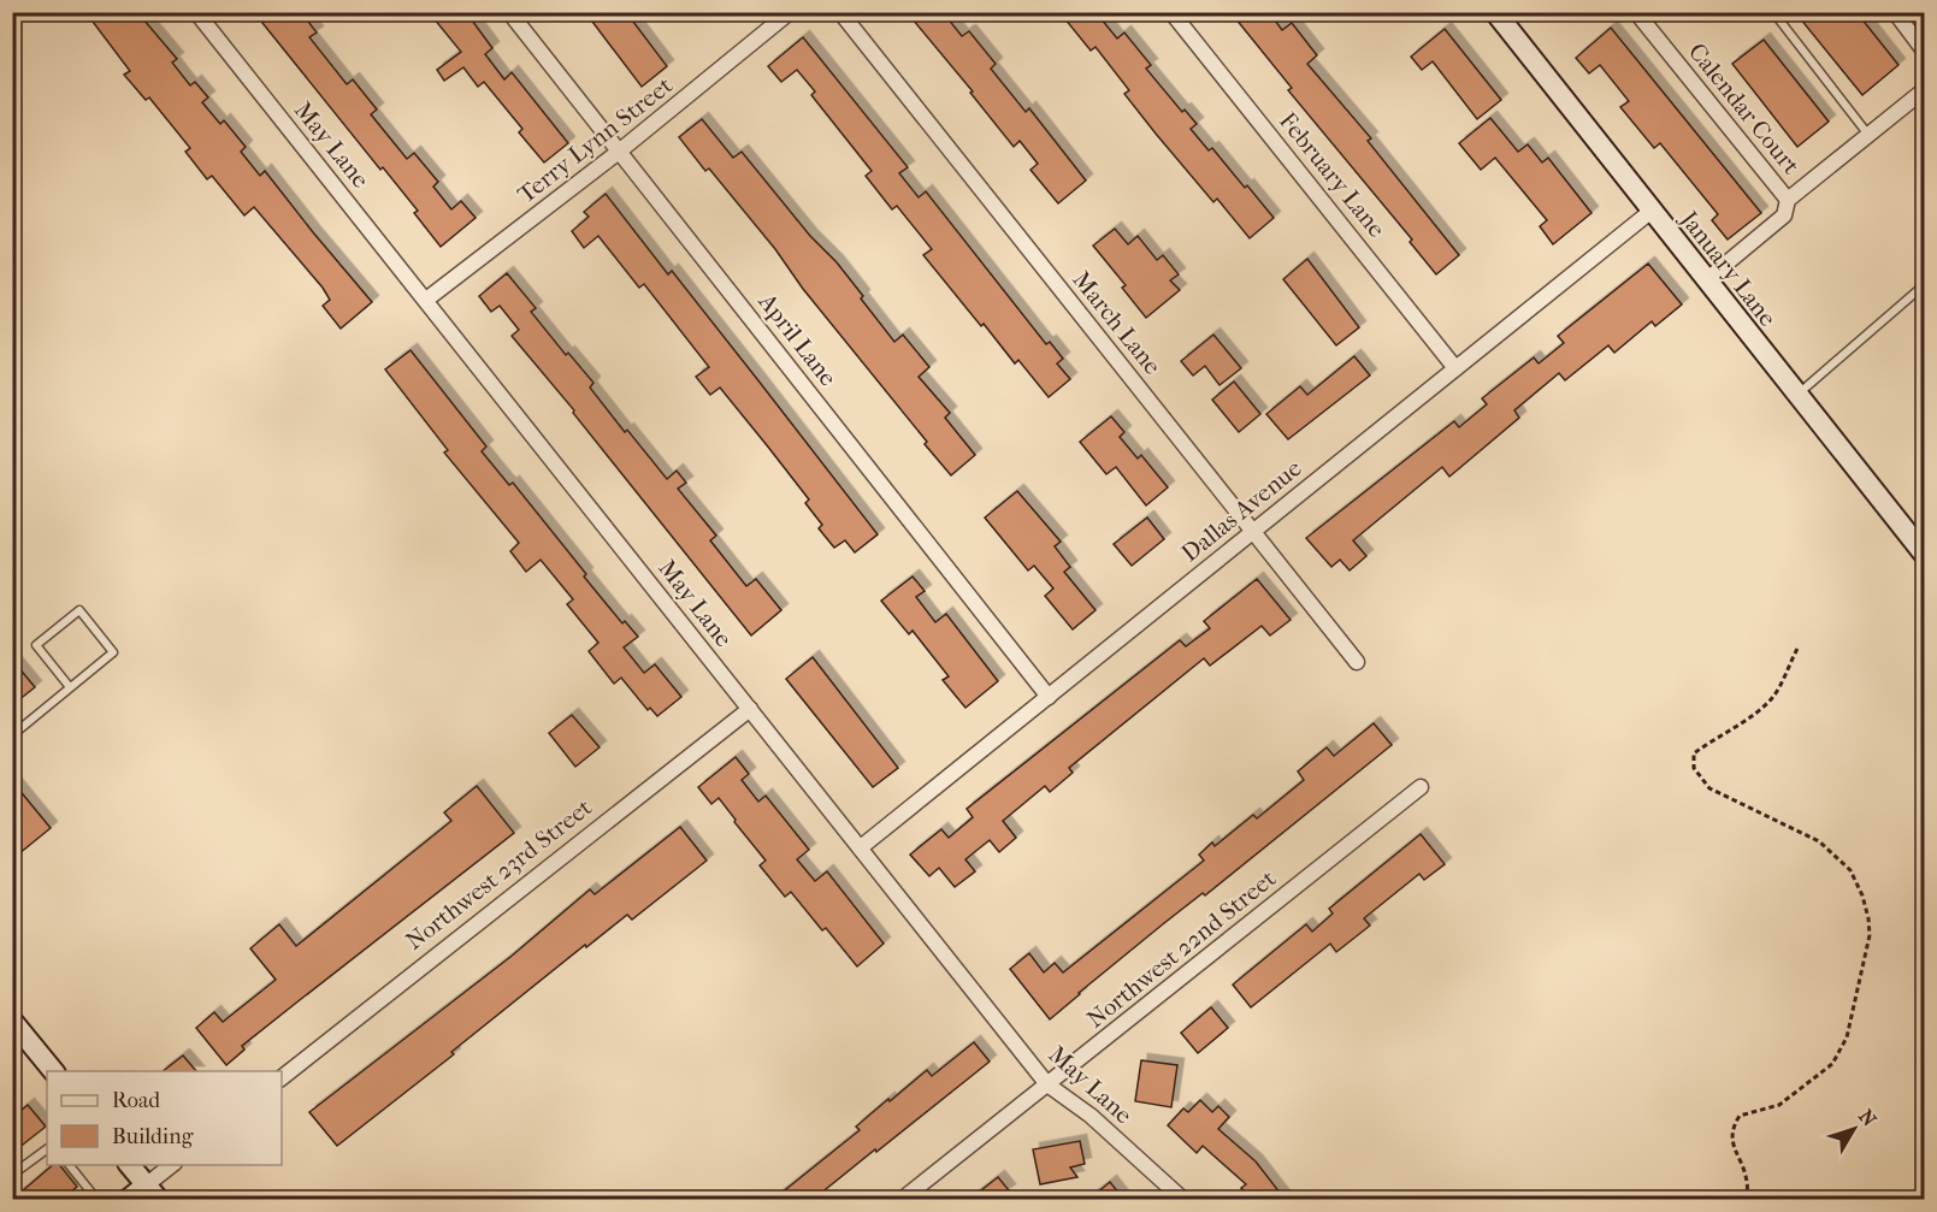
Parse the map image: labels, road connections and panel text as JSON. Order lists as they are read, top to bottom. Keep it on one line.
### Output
{"streets":{"street":["Calendar Court","Terry Lynn Street","May Lane","February Lane","January Lane","March Lane","April Lane","Dallas Avenue","Northwest 23rd Street","Northwest 22nd Street"]},"crossings":[["Terry Lynn Street","May Lane"],["Terry Lynn Street","April Lane"],["May Lane","Dallas Avenue"],["May Lane","Northwest 23rd Street"],["May Lane","Northwest 22nd Street"],["February Lane","Dallas Avenue"],["January Lane","Dallas Avenue"],["March Lane","Dallas Avenue"],["April Lane","Dallas Avenue"]],"legend":["Road","Building"],"north":"top right"}
